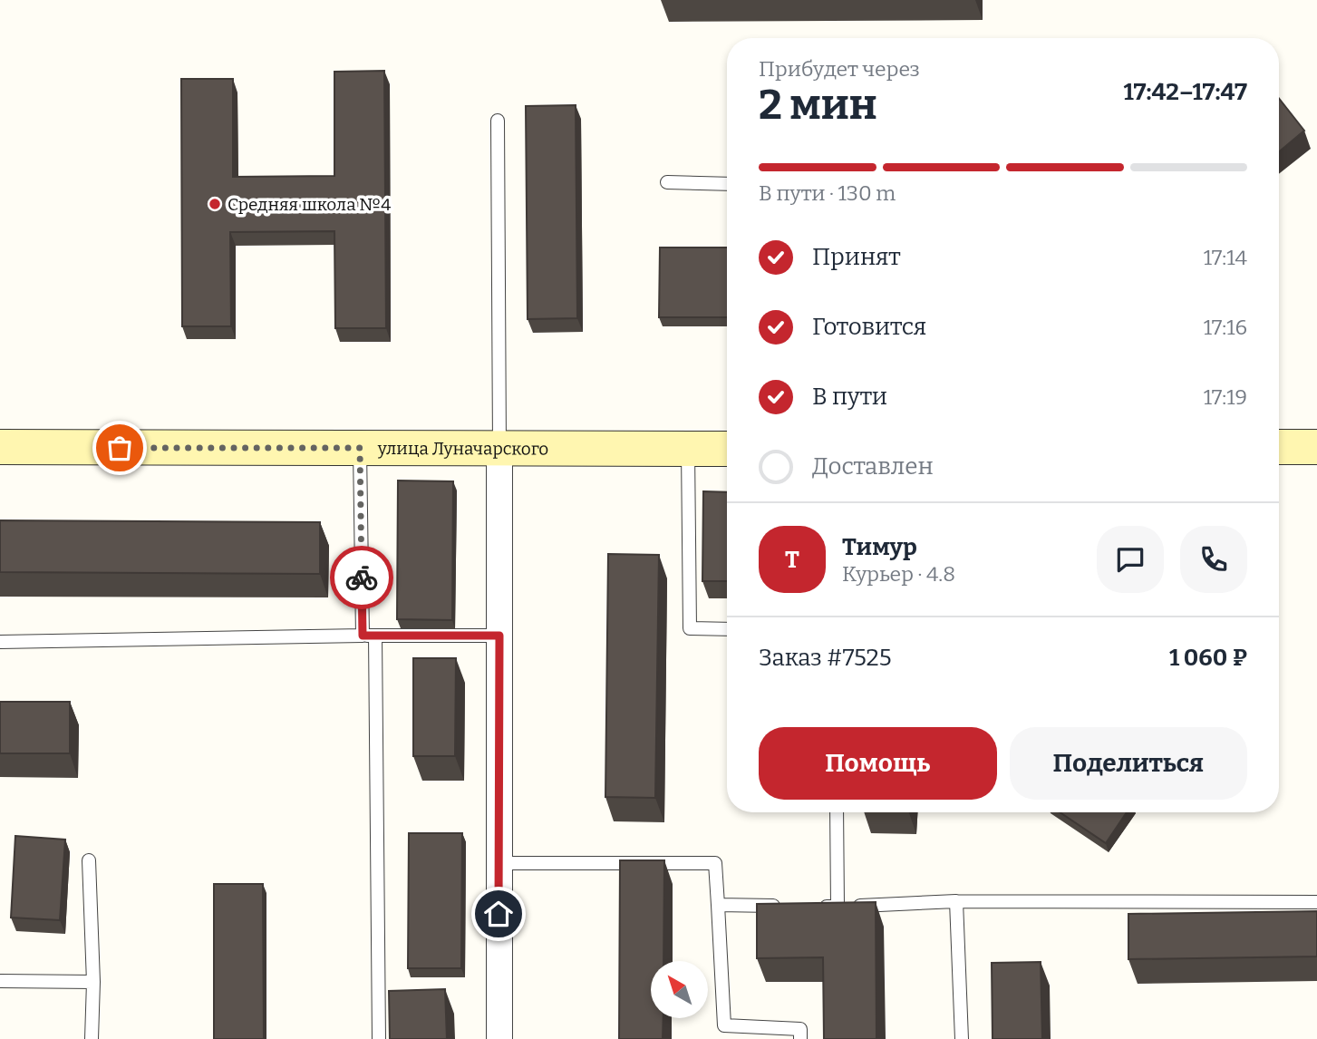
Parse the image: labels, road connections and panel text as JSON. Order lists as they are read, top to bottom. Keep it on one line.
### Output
{"streets":{"street":["улица Луначарского"]},"places":["Средняя школа №4"],"north":"top left","page":{"heading":["2 мин","Прибудет через","17:42–17:47"],"panel":["Тимур","Курьер · 4.8","Заказ #7525","1 060 ₽"],"bar":"В пути · 130 m","list":[["Принят","17:14"],["Готовится","17:16"],["В пути","17:19"],"Доставлен"],"round":"Т","buttons":["Помощь","Поделиться"]}}
